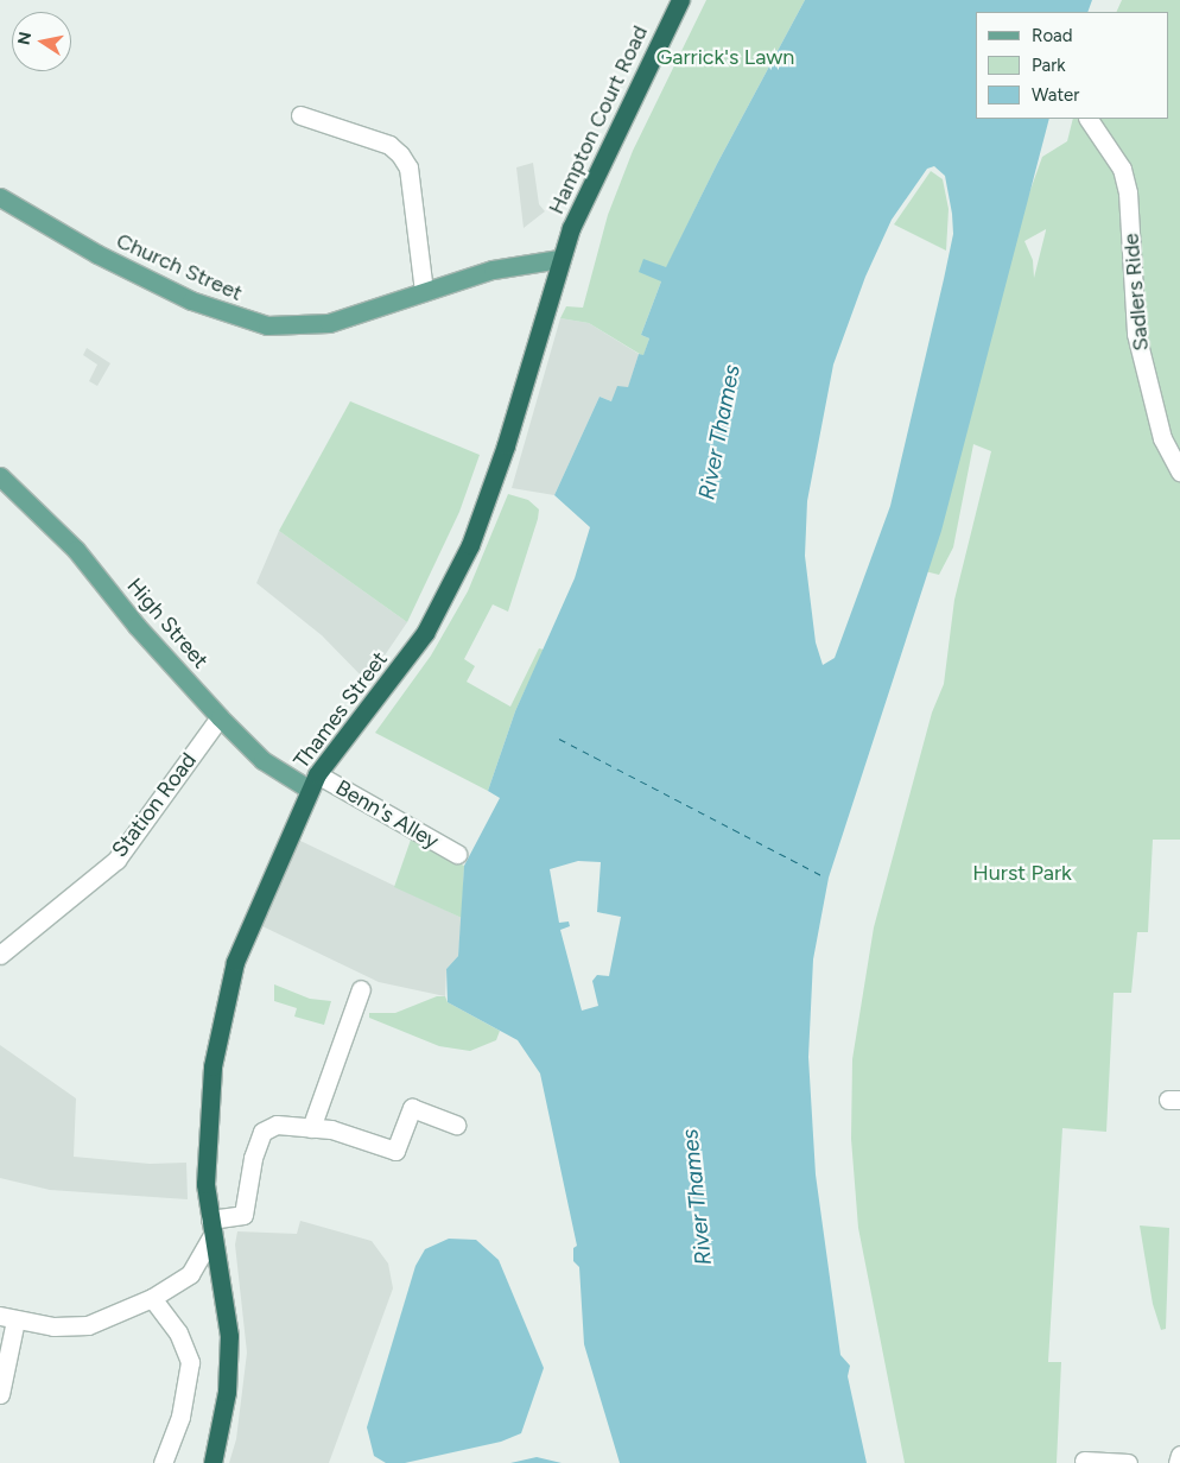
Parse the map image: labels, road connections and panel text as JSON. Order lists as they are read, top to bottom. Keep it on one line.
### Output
{"streets":{"highway":["Hampton Court Road","Thames Street"],"main road":["Church Street","High Street"],"street":["Sadlers Ride","Station Road","Benn's Alley"]},"crossings":[["Hampton Court Road","Church Street"],["Hampton Court Road","Thames Street"],["Church Street","Thames Street"],["High Street","Thames Street"],["High Street","Station Road"],["High Street","Benn's Alley"],["Thames Street","Benn's Alley"]],"water":["River Thames"],"parks":["Garrick's Lawn","Hurst Park"],"legend":["Road","Park","Water"],"north":"left"}
